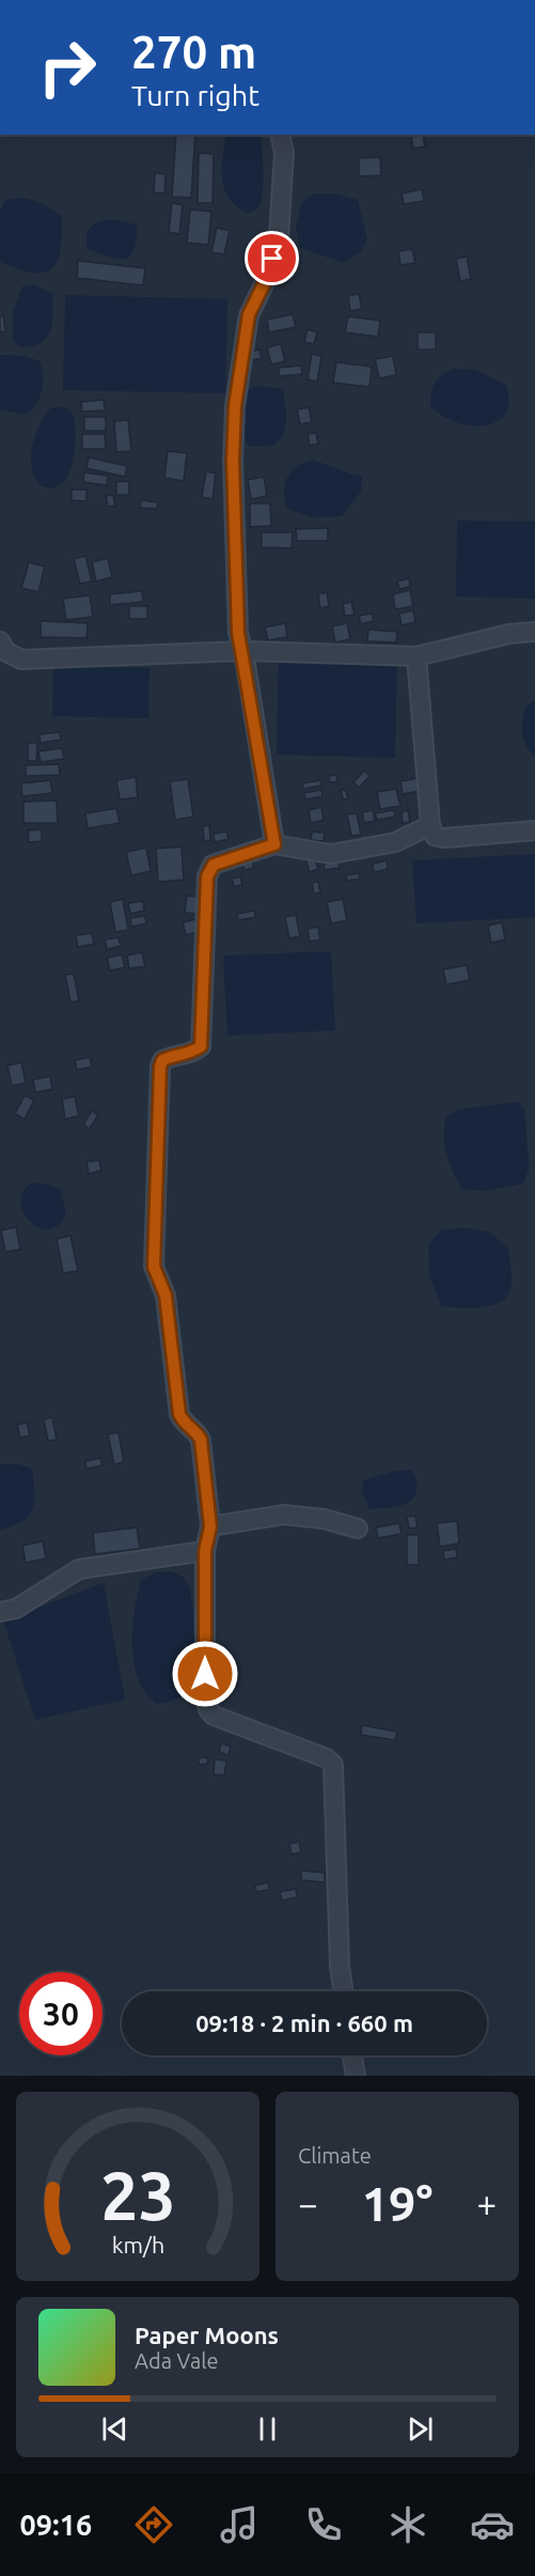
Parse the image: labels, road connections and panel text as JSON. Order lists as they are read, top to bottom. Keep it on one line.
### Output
{"page":{"turn":["270 m","Turn right"],"limit":"30","trip":"09:18 · 2 min · 660 m","tile":"Climate","heat":["−","19°","+"],"song":["Paper Moons","Ada Vale"],"tabs":"09:16","gauge":["23","km/h"]}}
